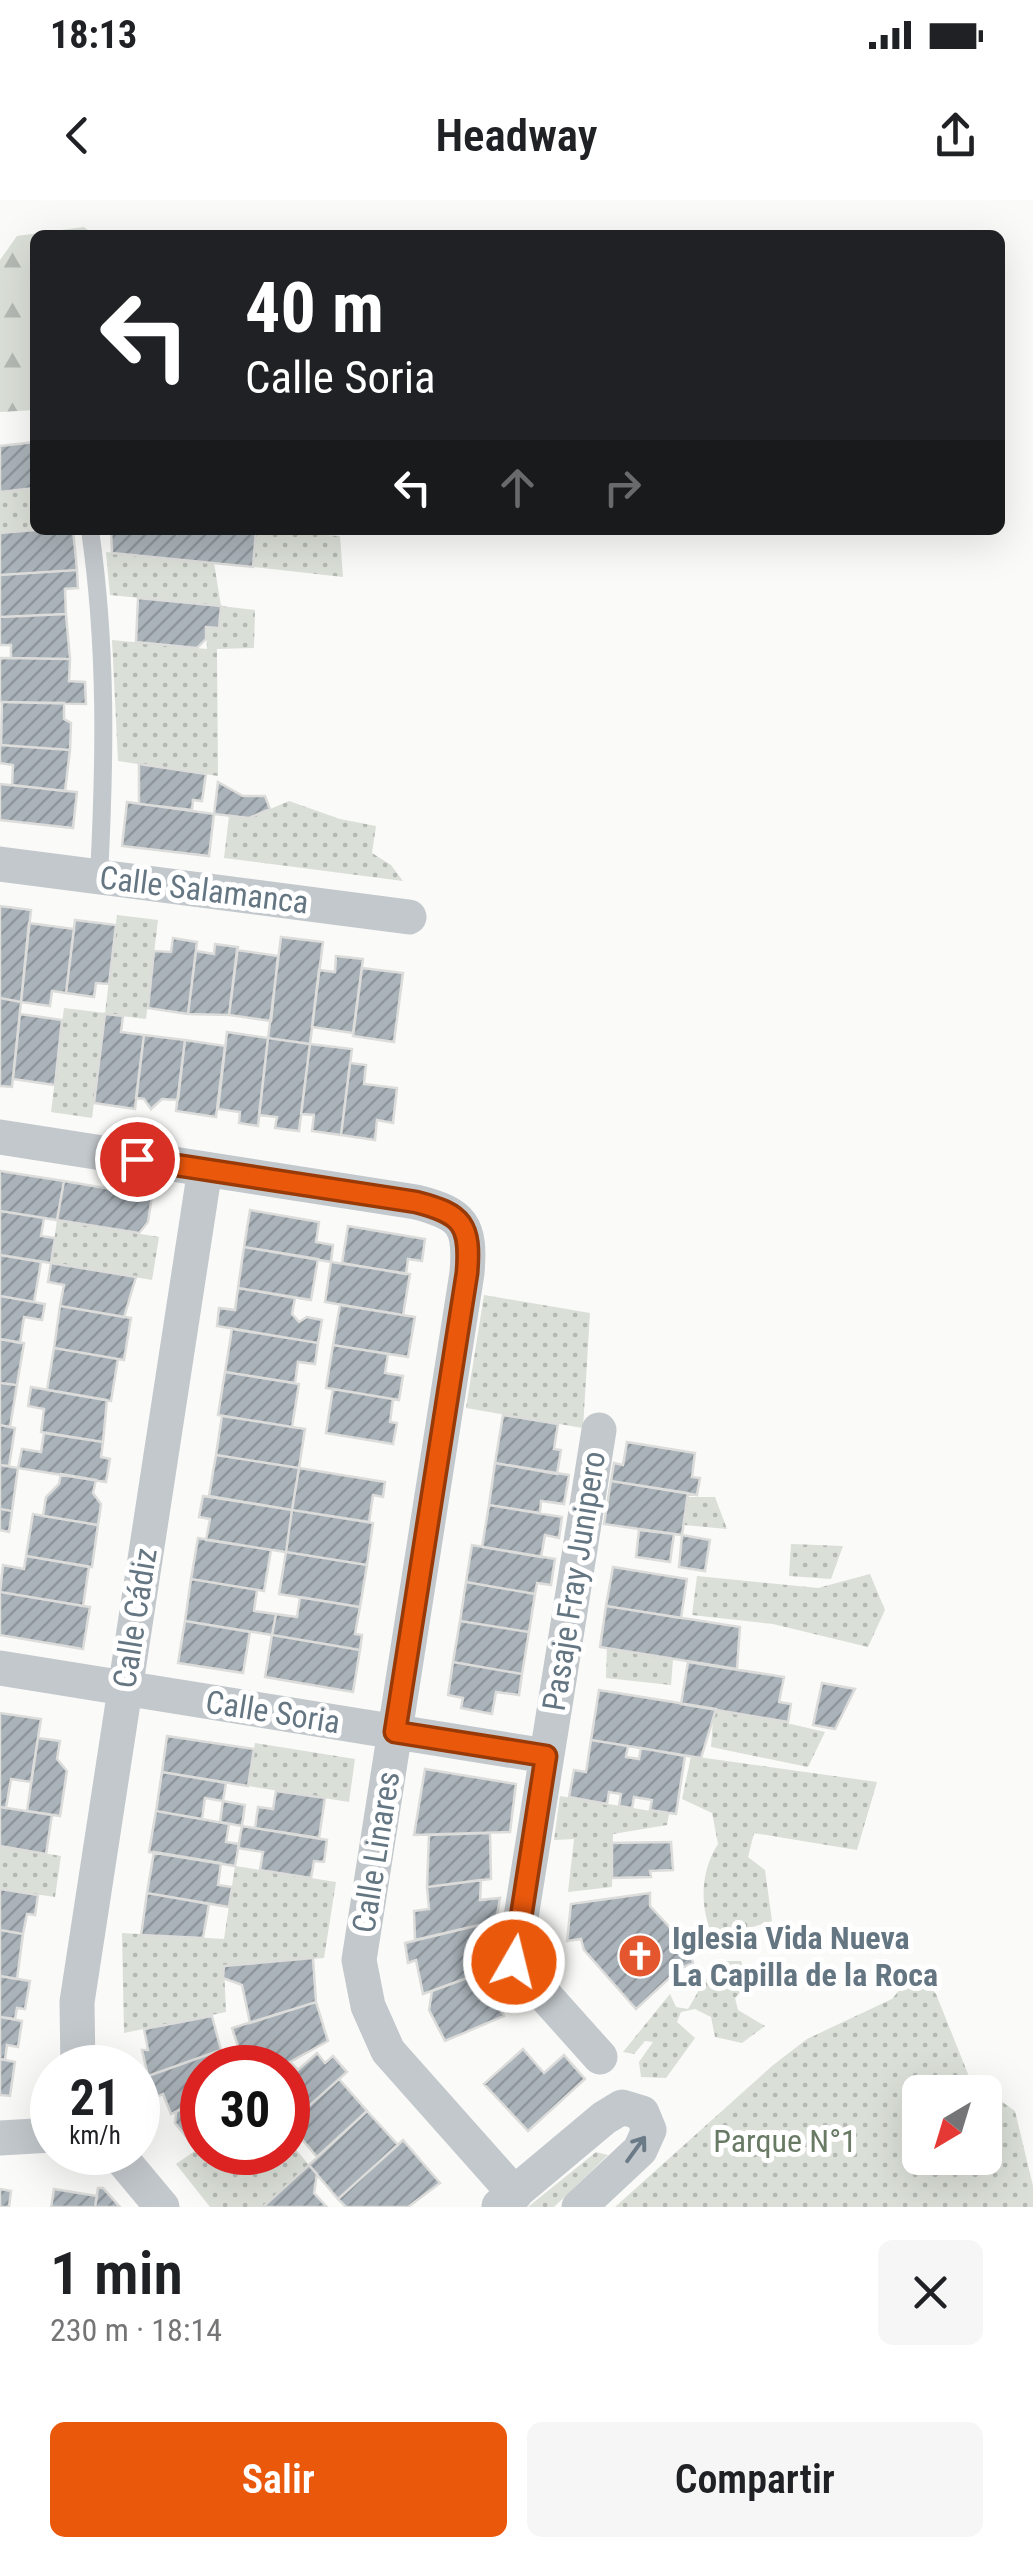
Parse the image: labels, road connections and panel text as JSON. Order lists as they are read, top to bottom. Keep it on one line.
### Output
{"streets":{"street":["Calle Salamanca","Pasaje Fray Junipero","Calle Cádiz","Calle Soria","Calle Linares"]},"crossings":[["Pasaje Fray Junipero","Calle Soria"],["Calle Cádiz","Calle Soria"],["Calle Cádiz","Calle Linares"],["Calle Soria","Calle Linares"]],"parks":["Parque N°1"],"places":{"church":["Iglesia Vida Nueva La Capilla de la Roca"]},"north":"bottom left","page":{"status":"18:13","header":"Headway","turn":["40 m","Calle Soria"],"speed":"21 km/h","limit":"30","heading":["1 min","230 m · 18:14"],"buttons":["Salir","Compartir"]}}
